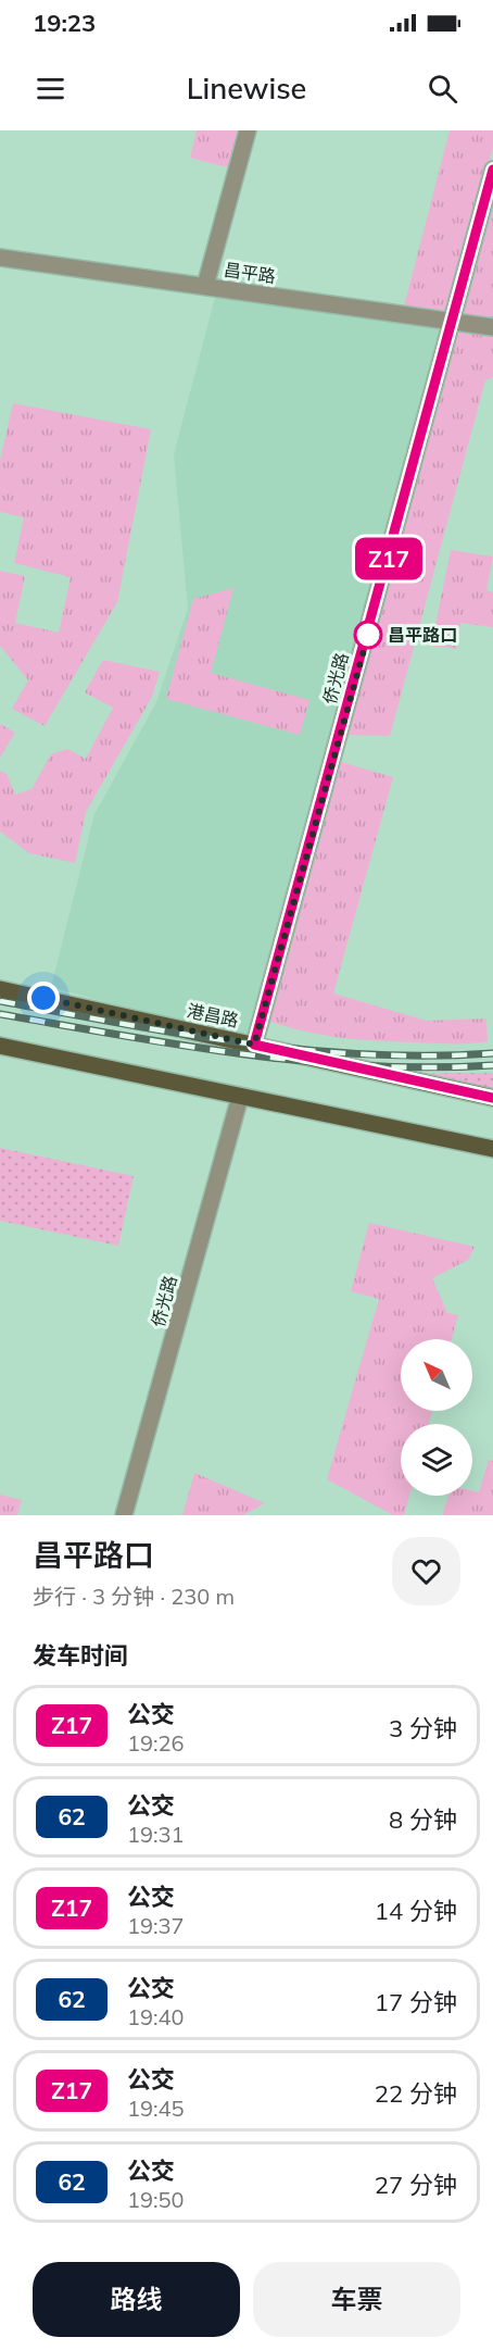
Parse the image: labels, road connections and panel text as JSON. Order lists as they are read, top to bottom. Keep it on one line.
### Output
{"streets":{"main road":["港昌路"],"street":["昌平路","侨光路"]},"crossings":[["昌平路","侨光路"],["侨光路","港昌路"]],"places":["昌平路口"],"lines":["bus line Z17"],"north":"top left","page":{"status":"19:23","header":"Linewise","on_map":"Z17","heading":[["昌平路口","步行 · 3 分钟 · 230 m"],"发车时间"],"list":[{"mark":"Z17","name":"公交","note":"19:26","value":"3 分钟"},{"mark":"62","name":"公交","note":"19:31","value":"8 分钟"},{"mark":"Z17","name":"公交","note":"19:37","value":"14 分钟"},{"mark":"62","name":"公交","note":"19:40","value":"17 分钟"},{"mark":"Z17","name":"公交","note":"19:45","value":"22 分钟"},{"mark":"62","name":"公交","note":"19:50","value":"27 分钟"}],"buttons":["路线","车票"]}}
